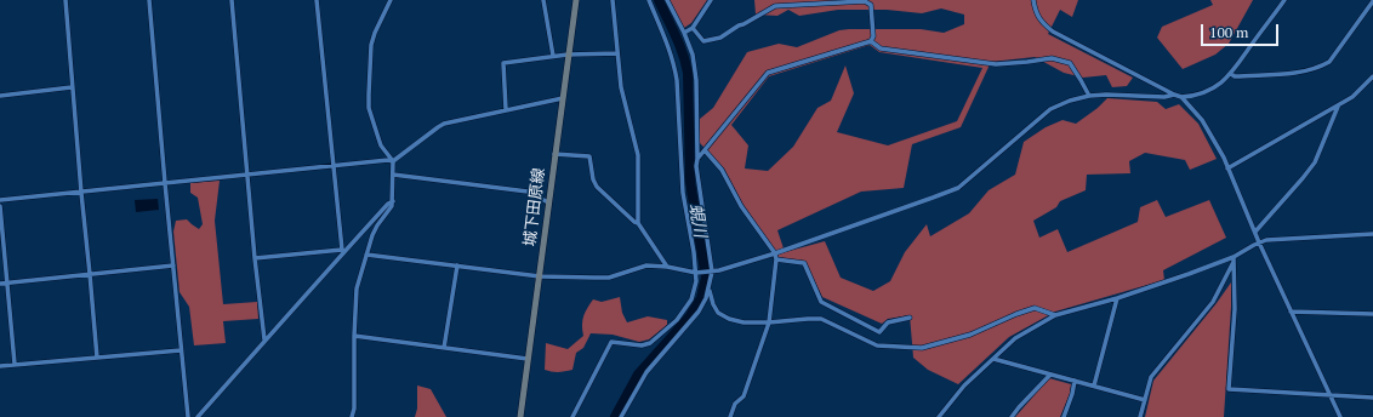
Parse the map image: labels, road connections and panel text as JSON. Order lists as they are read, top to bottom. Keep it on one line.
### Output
{"streets":{"main road":["城下田原線"]},"water":["蜆川"],"scale_bar":"100 m"}
